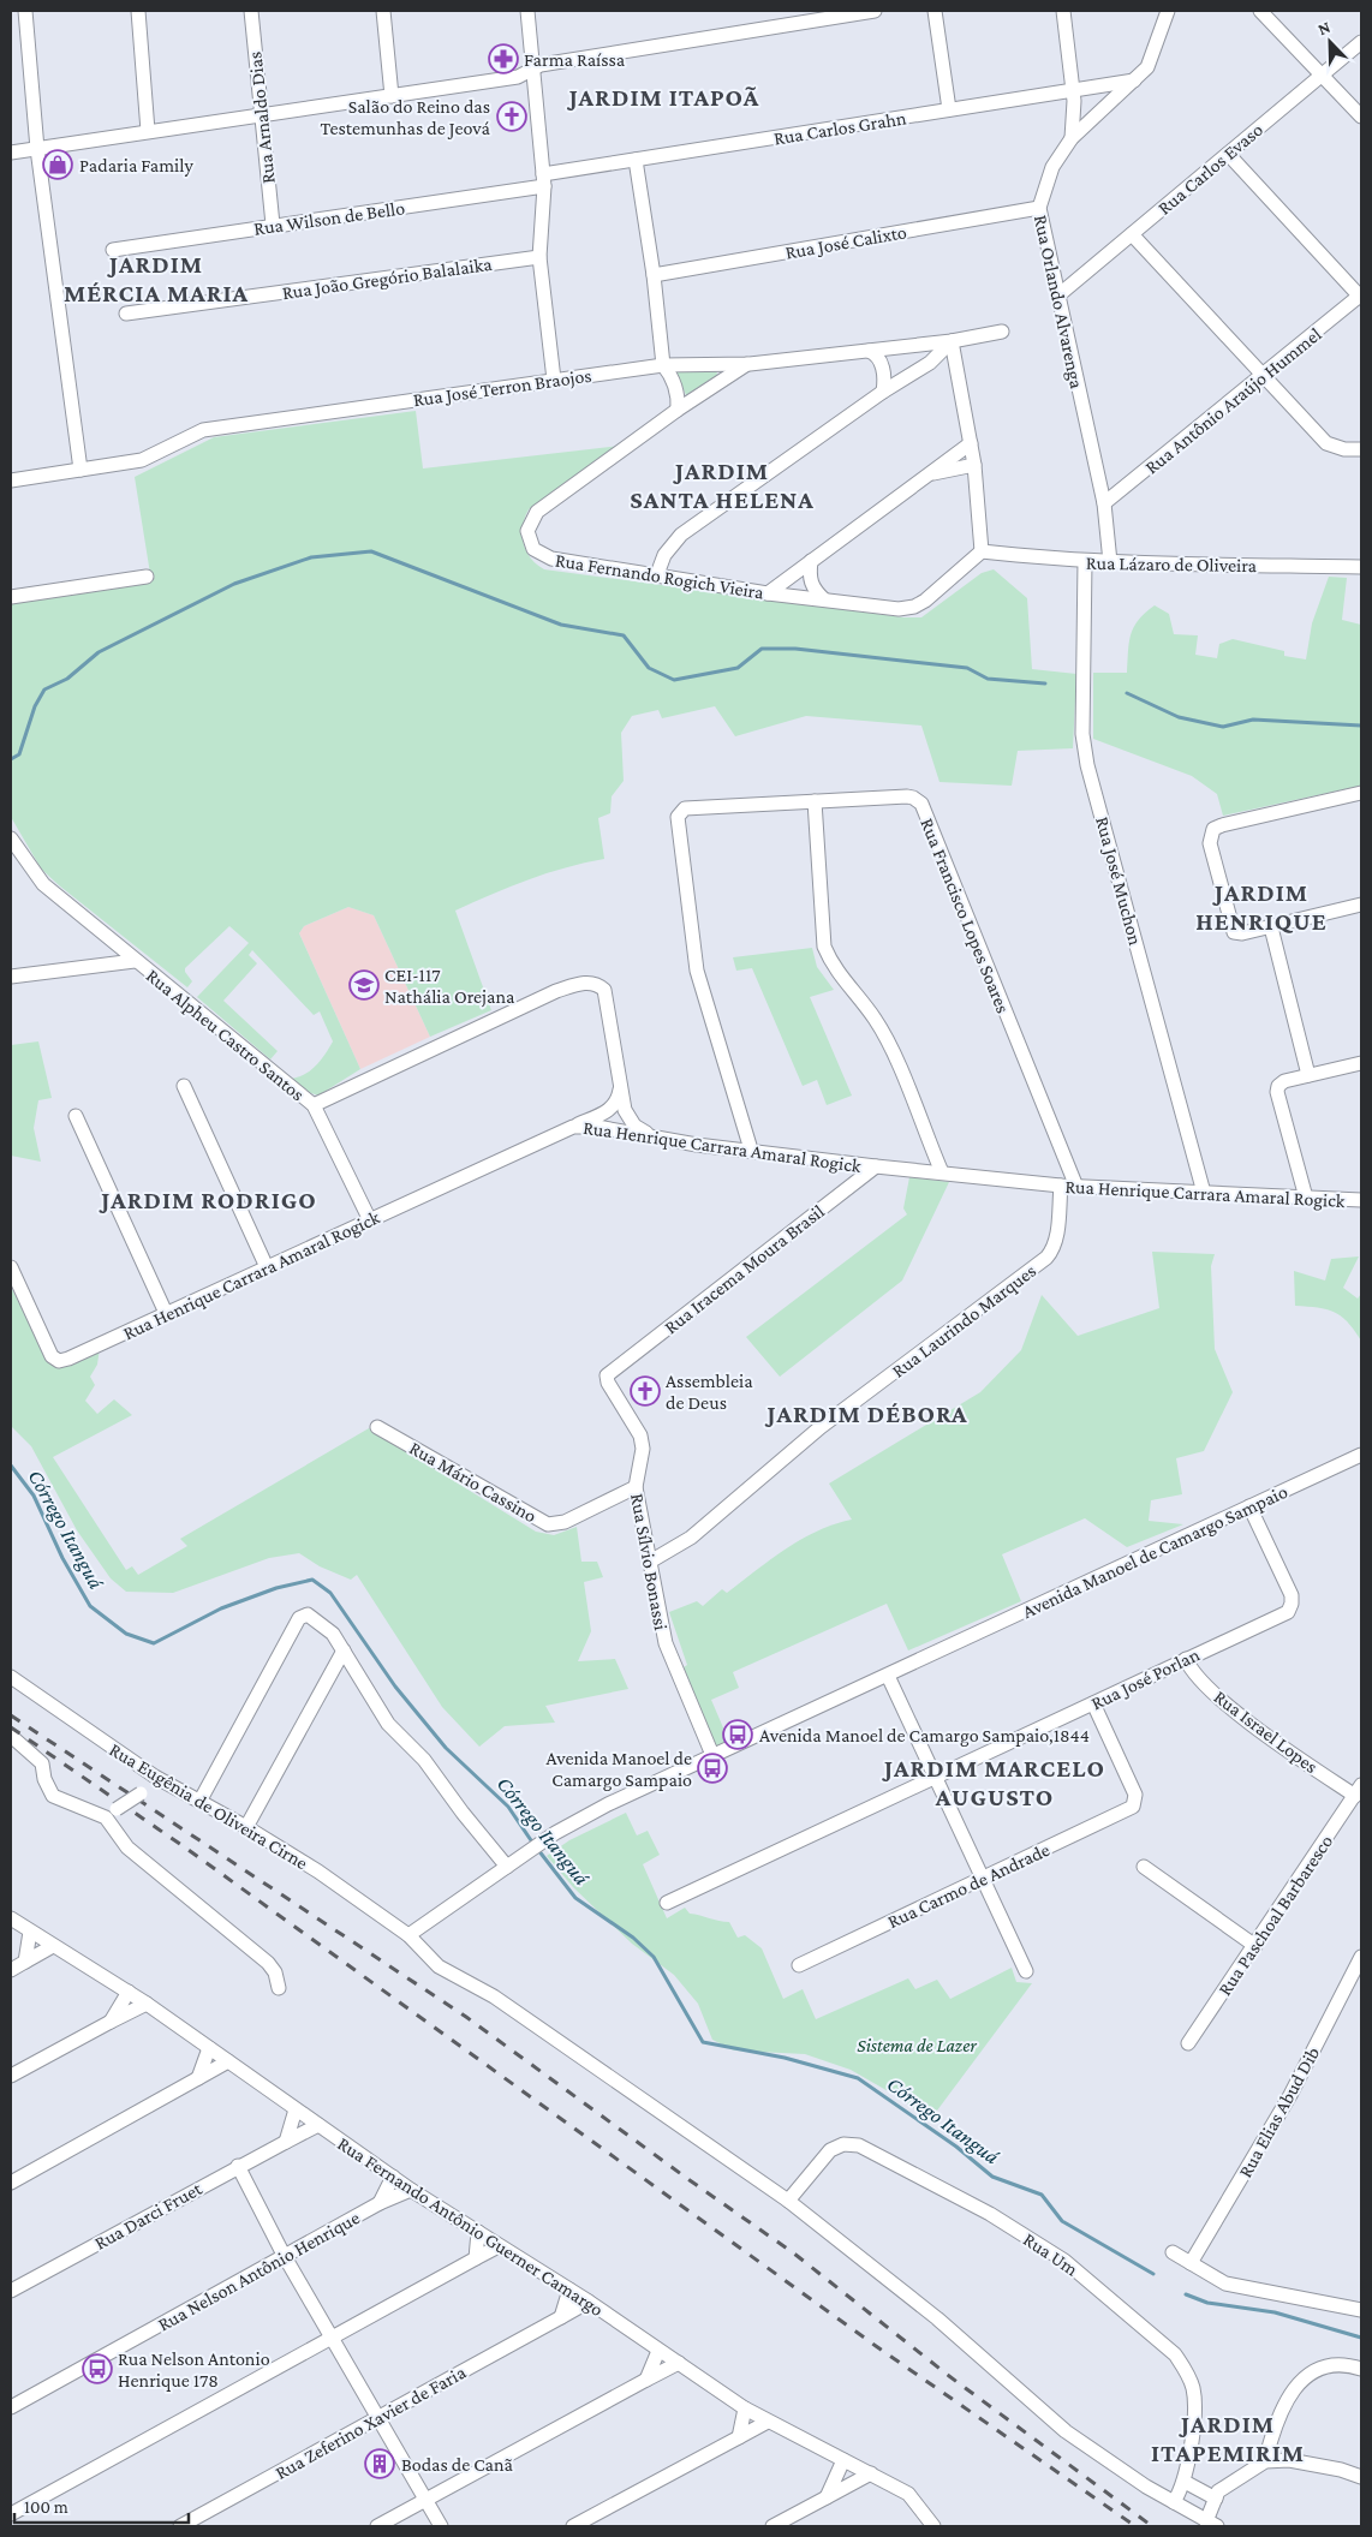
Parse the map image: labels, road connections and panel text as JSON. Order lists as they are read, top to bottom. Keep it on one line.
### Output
{"streets":{"street":["Rua Arnaldo Dias","Rua Carlos Grahn","Rua Carlos Evaso","Rua Wilson de Bello","Rua José Calixto","Rua João Gregório Balalaika","Rua Orlando Alvarenga","Rua José Terron Braojos","Rua Antônio Araújo Hummel","Rua Lázaro de Oliveira","Rua Fernando Rogich Vieira","Rua José Muchon","Rua Francisco Lopes Soares","Rua Alpheu Castro Santos","Rua Henrique Carrara Amaral Rogick","Rua Iracema Moura Brasil","Rua Laurindo Marques","Rua Mário Cassino","Avenida Manoel de Camargo Sampaio","Rua Sílvio Bonassi","Rua José Porlan","Rua Israel Lopes","Rua Eugênia de Oliveira Cirne","Rua Carmo de Andrade","Rua Paschoal Barbaresco","Rua Elias Abud Dib","Rua Darci Fruet","Rua Fernando Antônio Guerner Camargo","Rua Um","Rua Nelson Antônio Henrique","Rua Zeferino Xavier de Faria"]},"crossings":[["Rua Arnaldo Dias","Rua Wilson de Bello"],["Rua Carlos Grahn","Rua Wilson de Bello"],["Rua Carlos Grahn","Rua Orlando Alvarenga"],["Rua Carlos Evaso","Rua Orlando Alvarenga"],["Rua José Calixto","Rua Orlando Alvarenga"],["Rua Orlando Alvarenga","Rua Antônio Araújo Hummel"],["Rua Orlando Alvarenga","Rua Lázaro de Oliveira"],["Rua José Terron Braojos","Rua Fernando Rogich Vieira"],["Rua Lázaro de Oliveira","Rua Fernando Rogich Vieira"],["Rua Lázaro de Oliveira","Rua José Muchon"],["Rua José Muchon","Rua Henrique Carrara Amaral Rogick"],["Rua Francisco Lopes Soares","Rua Henrique Carrara Amaral Rogick"],["Rua Alpheu Castro Santos","Rua Henrique Carrara Amaral Rogick"],["Rua Henrique Carrara Amaral Rogick","Rua Iracema Moura Brasil"],["Rua Henrique Carrara Amaral Rogick","Rua Laurindo Marques"],["Rua Iracema Moura Brasil","Rua Sílvio Bonassi"],["Rua Laurindo Marques","Rua Sílvio Bonassi"],["Rua Mário Cassino","Rua Sílvio Bonassi"],["Avenida Manoel de Camargo Sampaio","Rua Sílvio Bonassi"],["Avenida Manoel de Camargo Sampaio","Rua José Porlan"],["Avenida Manoel de Camargo Sampaio","Rua Eugênia de Oliveira Cirne"],["Rua José Porlan","Rua Israel Lopes"],["Rua José Porlan","Rua Carmo de Andrade"],["Rua Israel Lopes","Rua Paschoal Barbaresco"],["Rua Eugênia de Oliveira Cirne","Rua Um"],["Rua Darci Fruet","Rua Fernando Antônio Guerner Camargo"],["Rua Fernando Antônio Guerner Camargo","Rua Nelson Antônio Henrique"],["Rua Fernando Antônio Guerner Camargo","Rua Zeferino Xavier de Faria"]],"districts":["JARDIM ITAPOÃ","JARDIM MÉRCIA MARIA","JARDIM SANTA HELENA","JARDIM HENRIQUE","JARDIM RODRIGO","JARDIM DÉBORA","JARDIM MARCELO AUGUSTO","JARDIM ITAPEMIRIM"],"water":["Córrego Itanguá"],"parks":["Sistema de Lazer"],"places":{"pharmacy":["Farma Raíssa"],"church":["Salão do Reino das Testemunhas de Jeová","Assembleia de Deus"],"shop":["Padaria Family"],"school or university":["CEI-117 Nathália Orejana"],"bus stop":["Avenida Manoel de Camargo Sampaio,1844","Avenida Manoel de Camargo Sampaio","Rua Nelson Antonio Henrique 178"],"building":["Bodas de Canã"]},"scale_bar":"100 m","north":"top left"}
